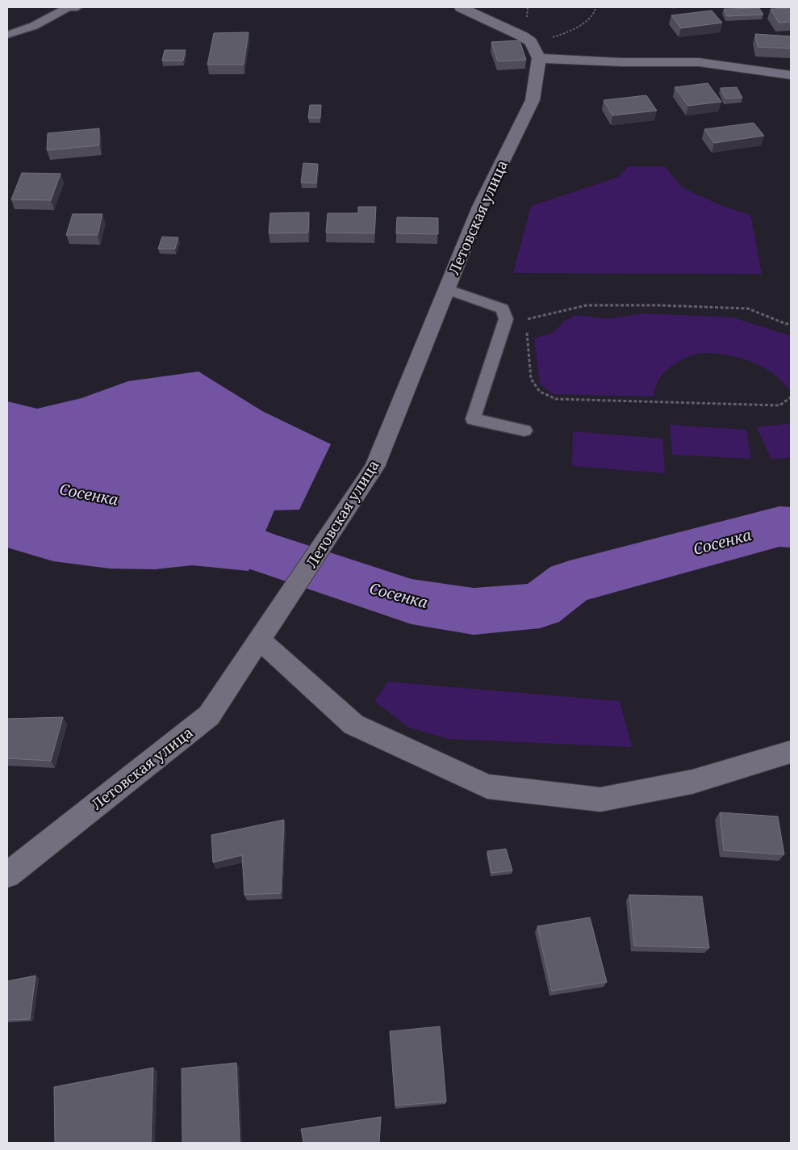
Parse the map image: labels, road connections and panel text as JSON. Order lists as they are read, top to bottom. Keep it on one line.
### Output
{"streets":{"street":["Летовская улица"]},"water":["Сосенка"]}
